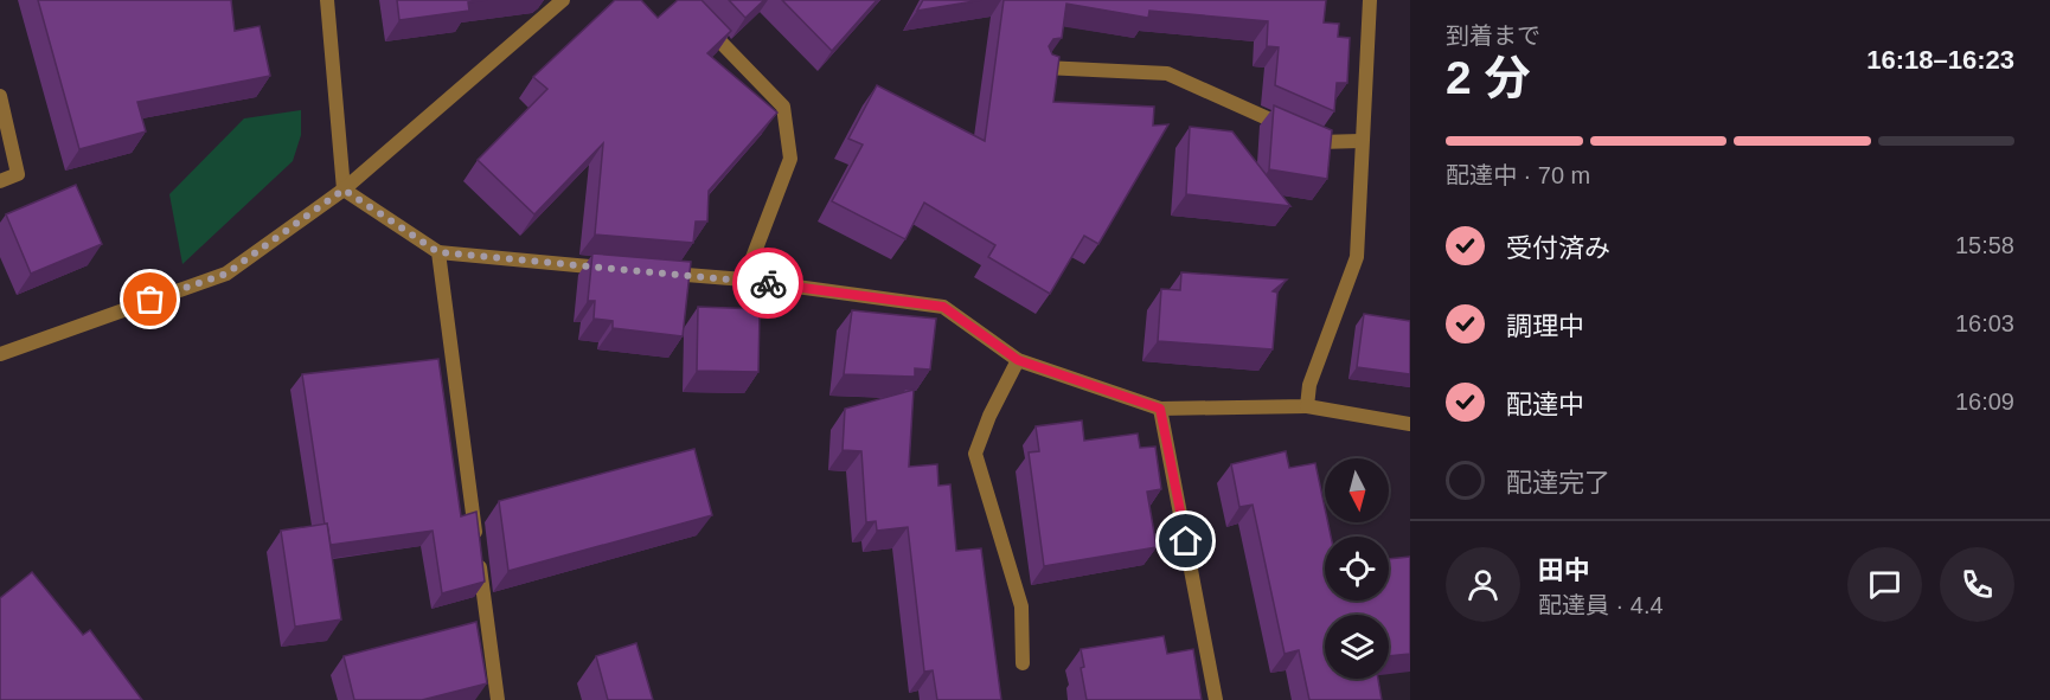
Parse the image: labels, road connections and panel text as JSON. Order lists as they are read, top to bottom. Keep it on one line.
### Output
{"north":"bottom","page":{"heading":["2 分","到着まで","16:18–16:23"],"panel":["田中","配達員 · 4.4"],"bar":"配達中 · 70 m","list":[["受付済み","15:58"],["調理中","16:03"],["配達中","16:09"],"配達完了"]}}
